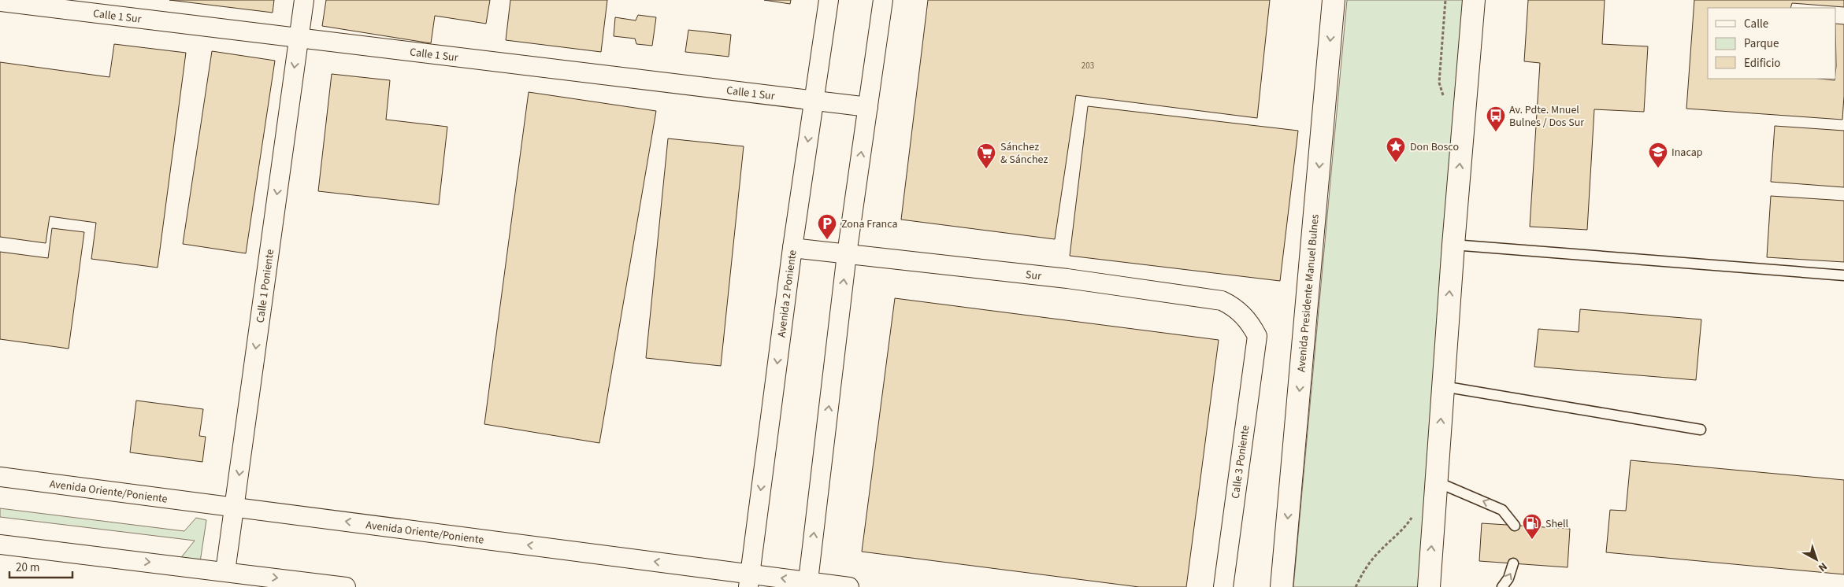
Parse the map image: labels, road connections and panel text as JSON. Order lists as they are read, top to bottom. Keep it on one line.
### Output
{"streets":{"main road":["Avenida Presidente Manuel Bulnes"],"street":["Calle 1 Sur","Sur","Calle 1 Poniente","Avenida 2 Poniente","Calle 3 Poniente","Avenida Oriente/Poniente"]},"crossings":[["Calle 1 Sur","Calle 1 Poniente"],["Calle 1 Sur","Avenida 2 Poniente"],["Sur","Avenida 2 Poniente"],["Sur","Calle 3 Poniente"],["Calle 1 Poniente","Avenida Oriente/Poniente"],["Avenida 2 Poniente","Avenida Oriente/Poniente"]],"one_way":["Calle 1 Poniente","Avenida Oriente/Poniente"],"places":{"bus stop":["Av. Pdte. Mnuel Bulnes / Dos Sur"],"place":["Don Bosco"],"school or university":["Inacap"],"supermarket":["Sánchez & Sánchez"],"parking":["Zona Franca"],"fuel station":["Shell"]},"house_numbers":["203"],"legend":["Calle","Parque","Edificio"],"scale_bar":"20 m","north":"bottom right"}
